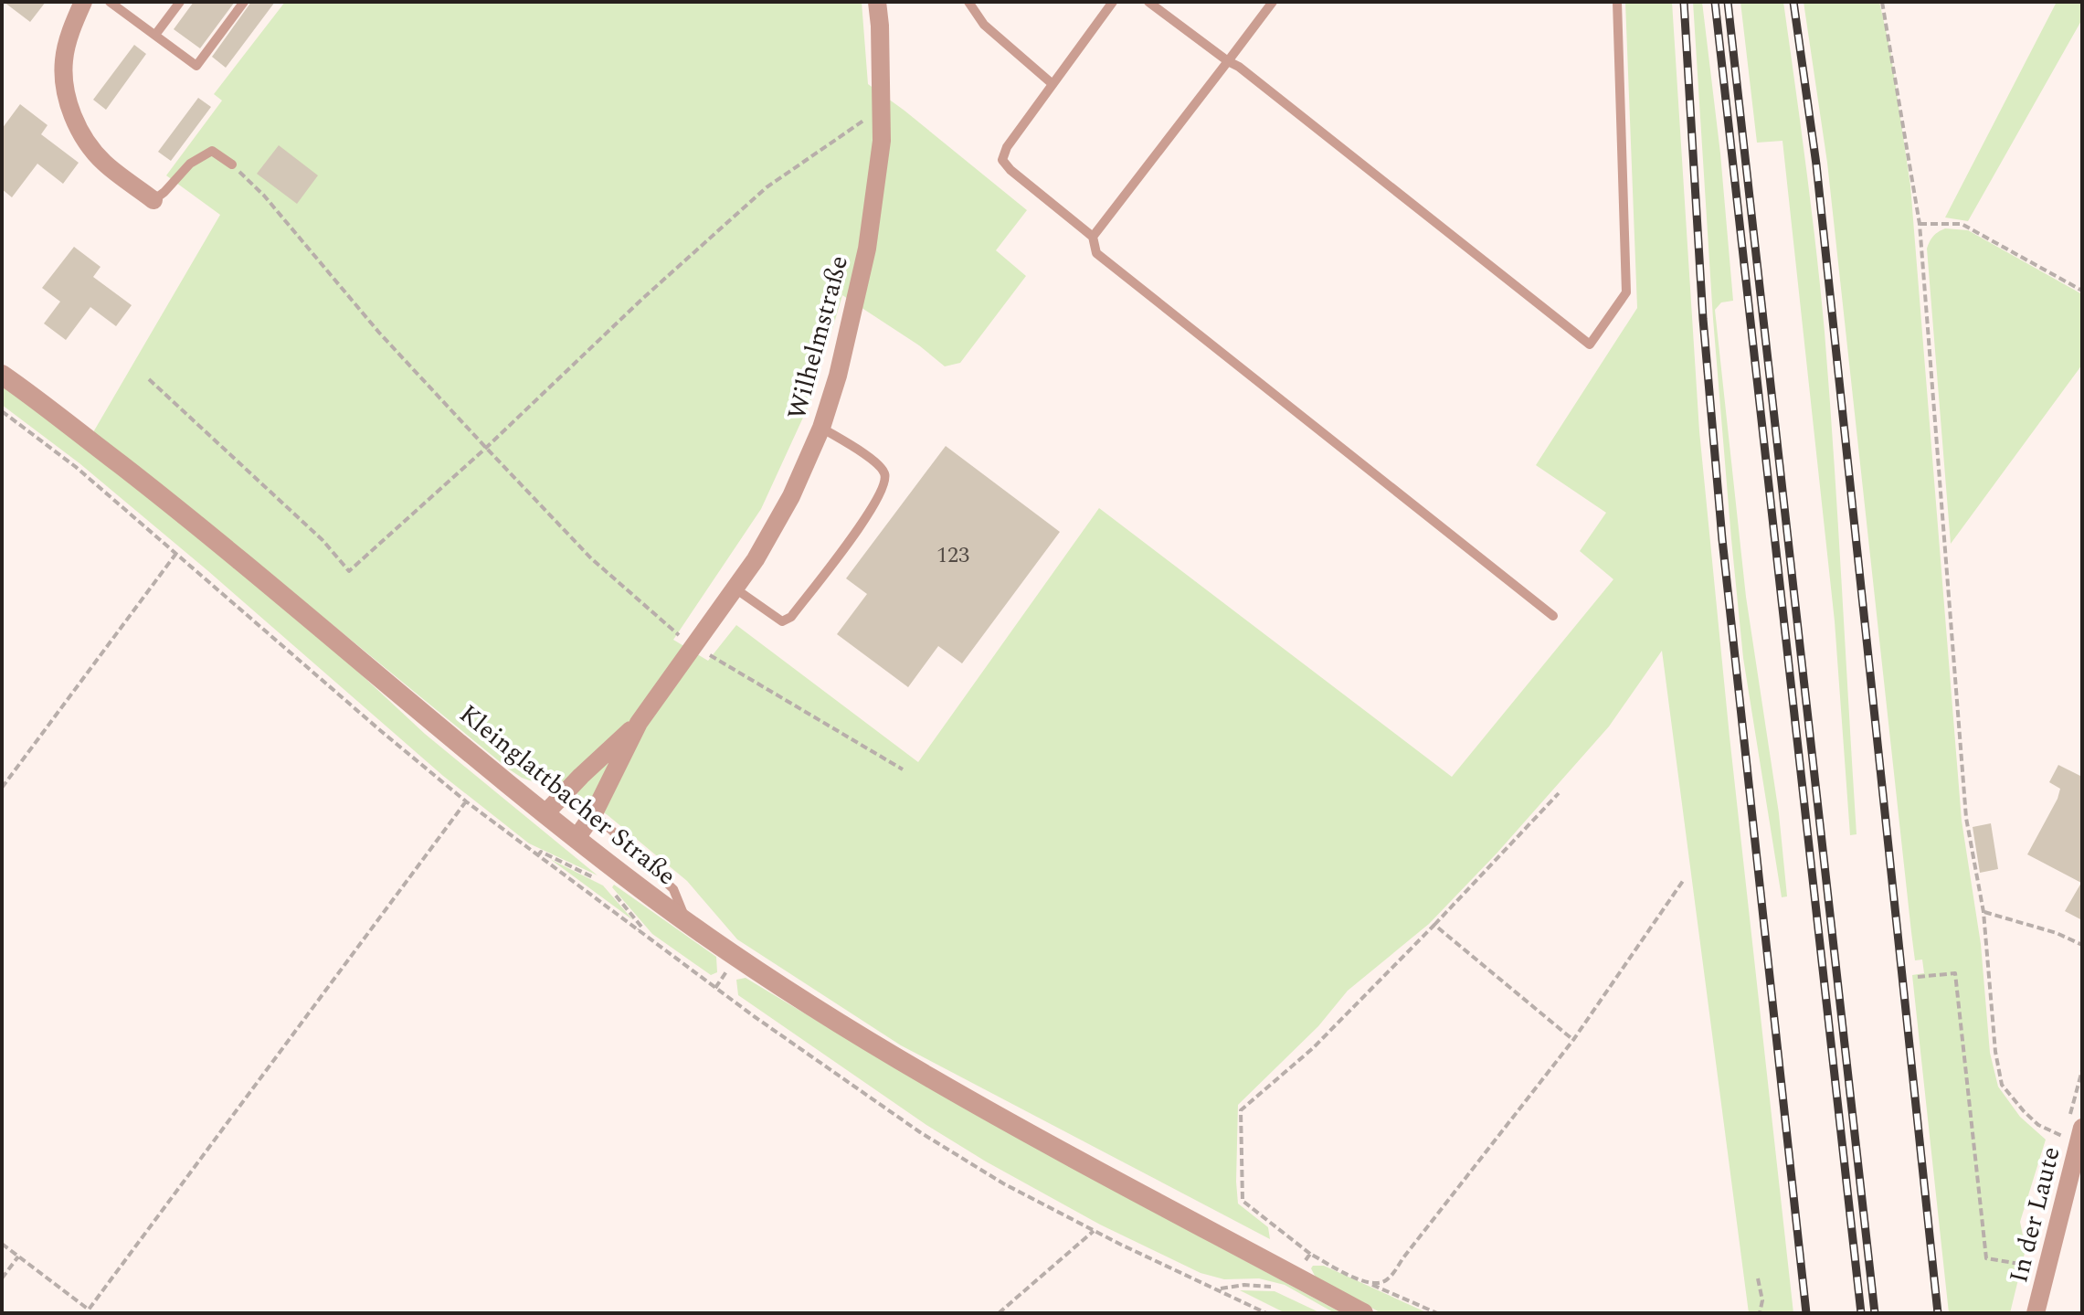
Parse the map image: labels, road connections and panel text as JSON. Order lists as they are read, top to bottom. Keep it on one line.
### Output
{"streets":{"street":["Wilhelmstraße","Kleinglattbacher Straße","In der Laute"]},"crossings":[["Wilhelmstraße","Kleinglattbacher Straße"]],"house_numbers":["123"]}
